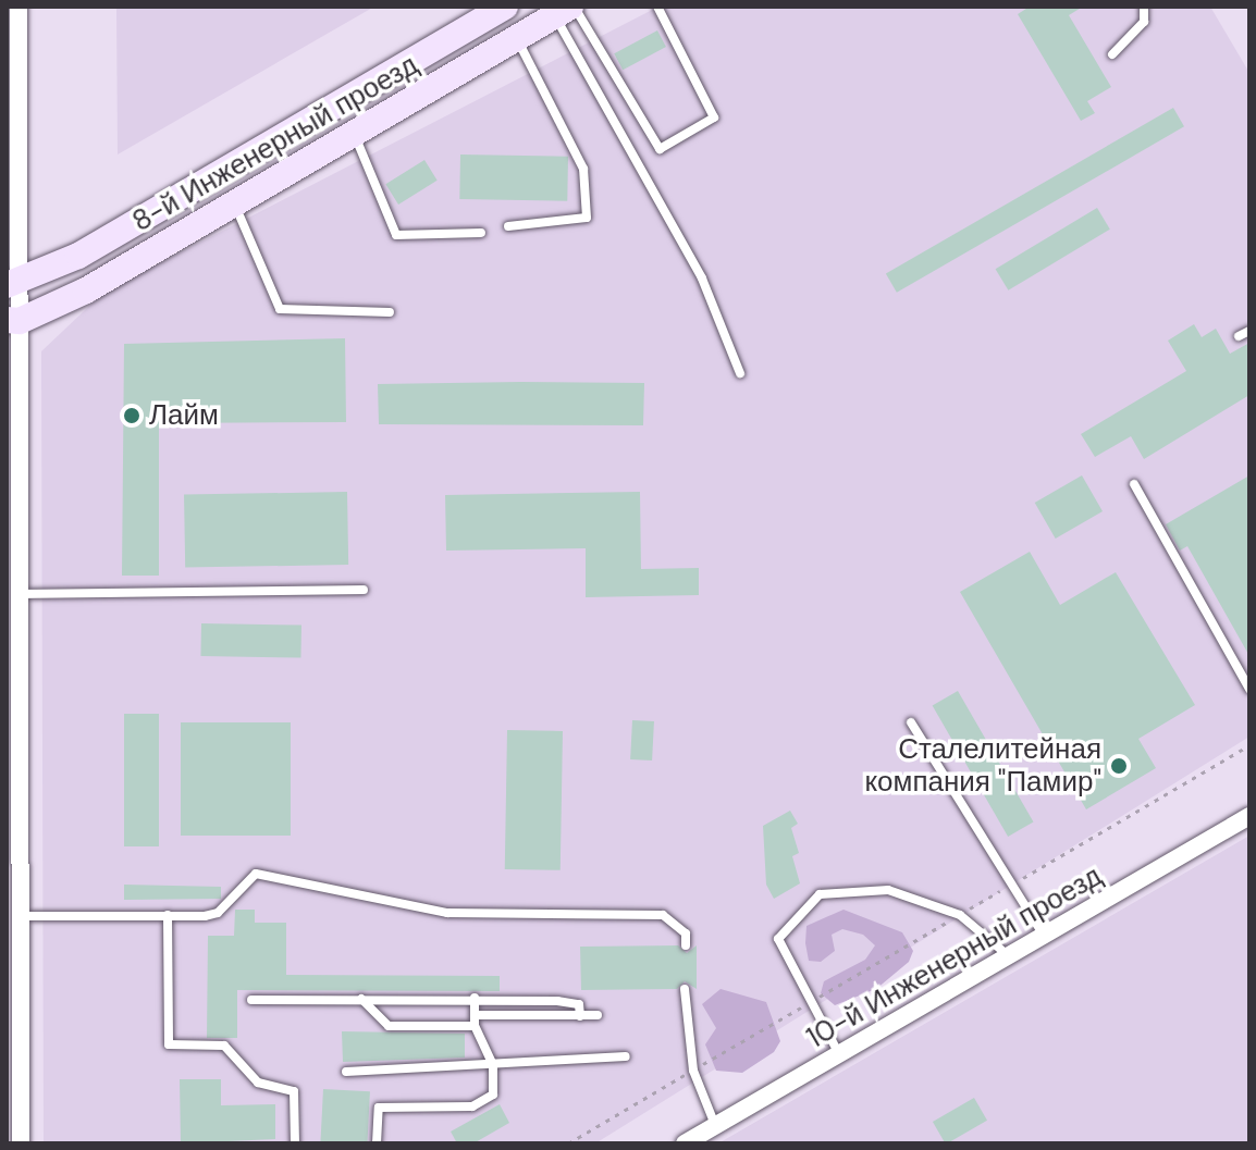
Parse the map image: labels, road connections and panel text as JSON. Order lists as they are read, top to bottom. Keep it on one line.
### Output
{"streets":{"street":["8-й Инженерный проезд","10-й Инженерный проезд"]},"places":["Лайм","Сталелитейная компания \"Памир\""]}
